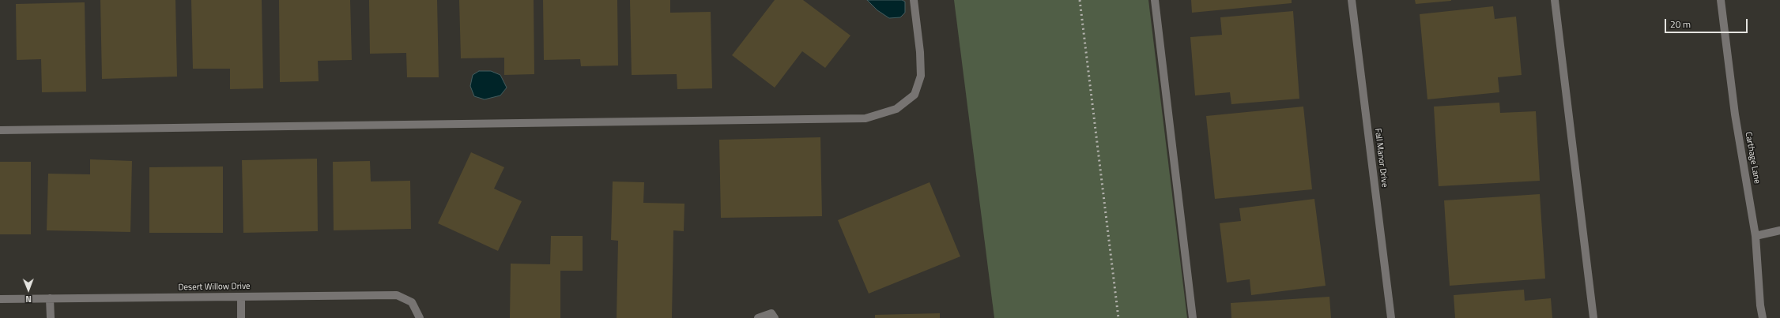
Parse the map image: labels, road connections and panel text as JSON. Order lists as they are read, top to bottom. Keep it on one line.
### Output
{"streets":{"street":["Fall Manor Drive","Carthage Lane","Desert Willow Drive"]},"scale_bar":"20 m","north":"bottom"}
